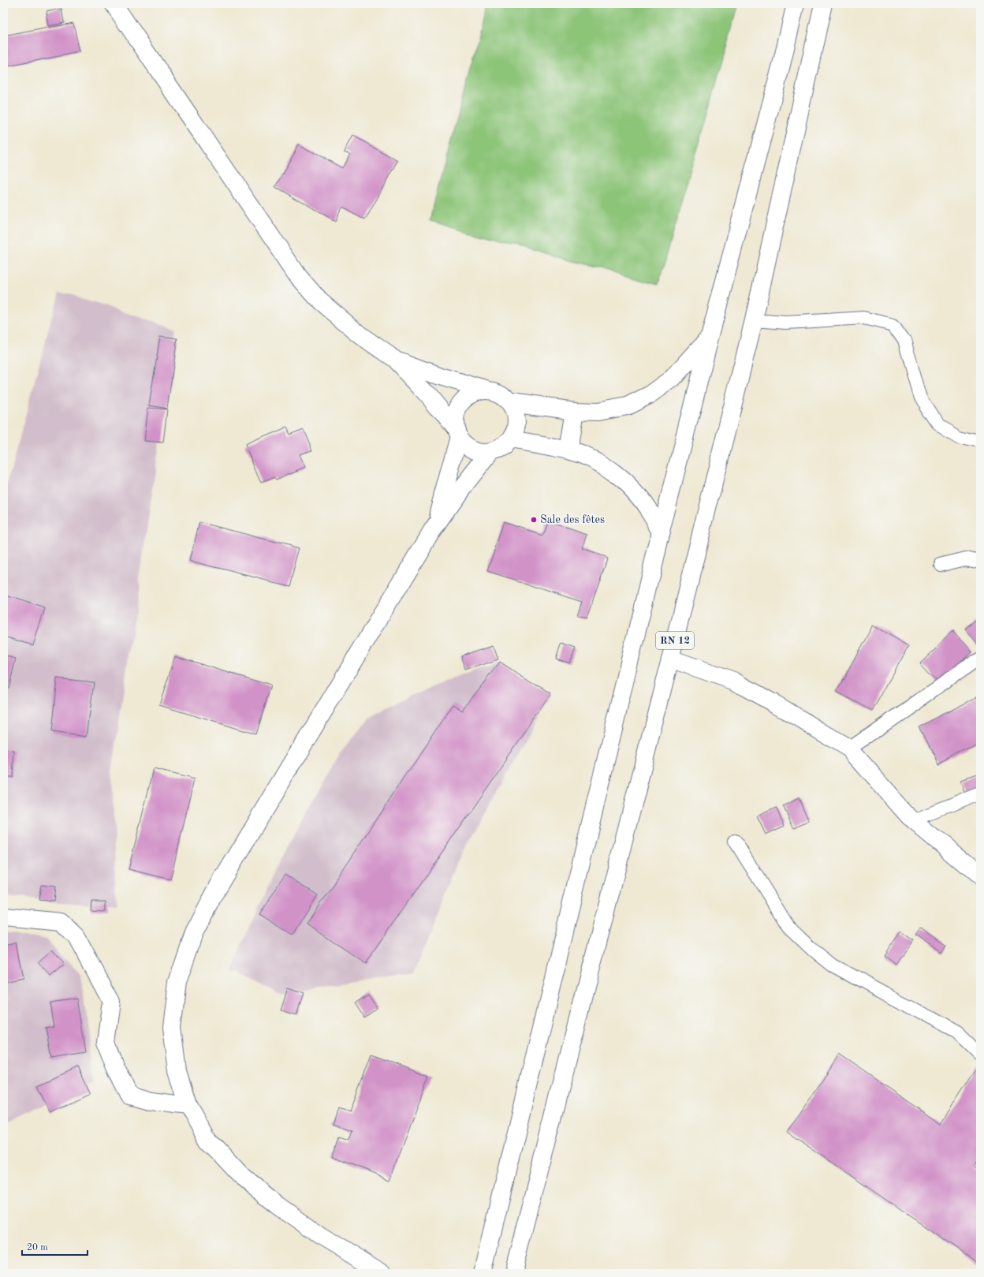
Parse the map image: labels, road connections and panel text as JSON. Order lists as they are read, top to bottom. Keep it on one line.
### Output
{"streets":{"main road":["RN 12"]},"places":["Sale des fêtes"],"scale_bar":"20 m"}
